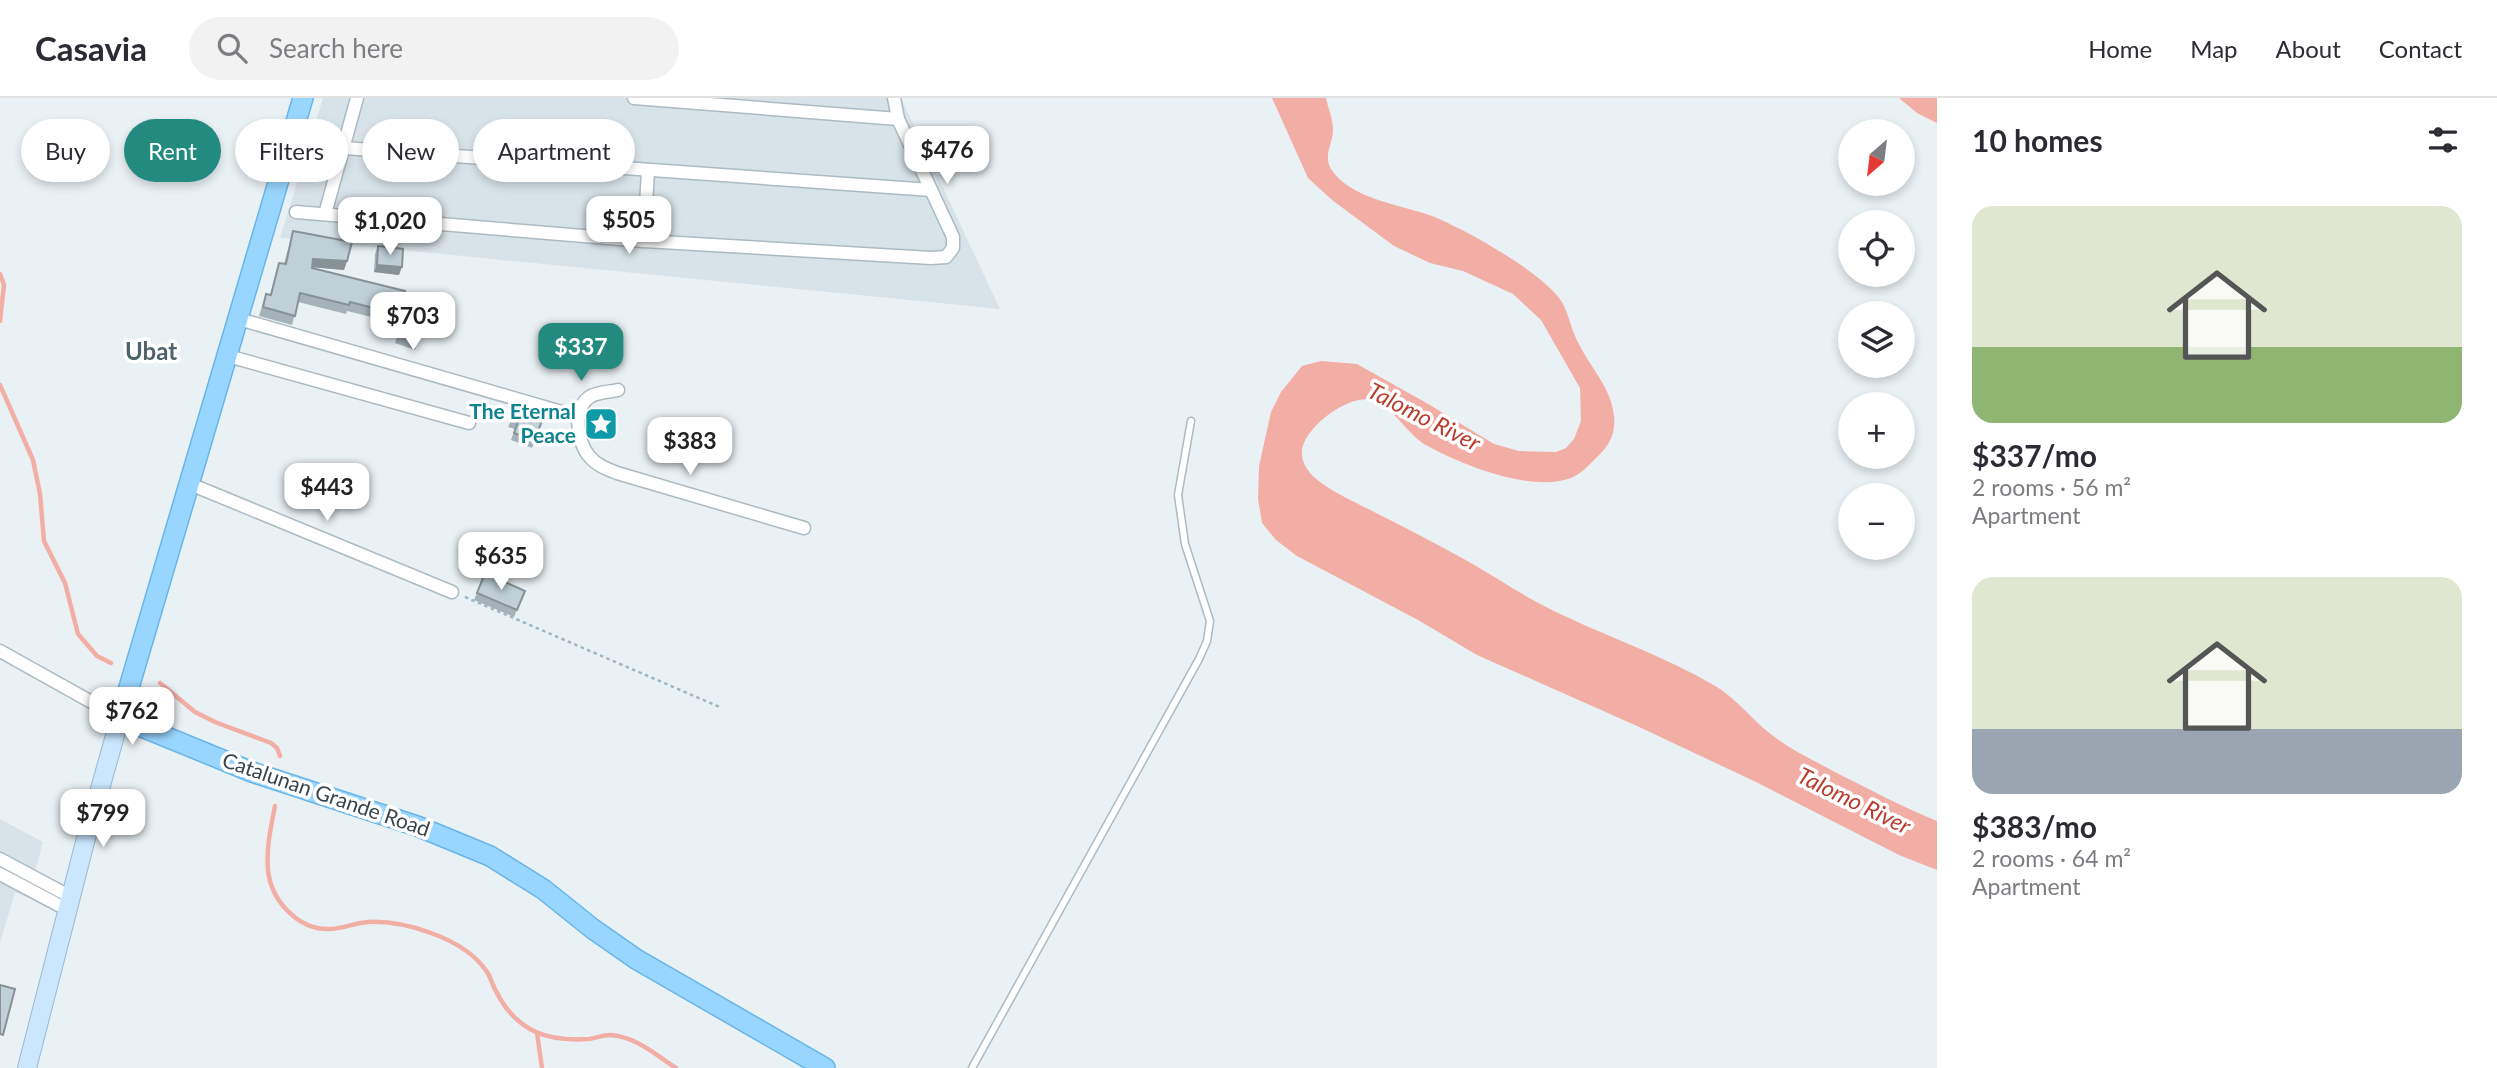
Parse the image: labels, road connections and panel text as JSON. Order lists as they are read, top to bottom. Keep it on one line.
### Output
{"streets":{"main road":["Catalunan Grande Road"]},"districts":["Ubat"],"water":["Talomo River"],"places":{"place":["The Eternal Peace"]},"north":"bottom left","page":{"header":"Casavia","search":"Search here","nav":["Home","Map","About","Contact"],"heading":"10 homes","map_buttons":["+","−"],"chip":["Buy","Rent","Filters","New","Apartment"],"price":["$476","$505","$1,020","$703","$337","$383","$443","$635","$762","$799"],"list":[{"name":"$337/mo","note":"2 rooms · 56 m² · Apartment"},{"name":"$383/mo","note":"2 rooms · 64 m² · Apartment"}]}}
